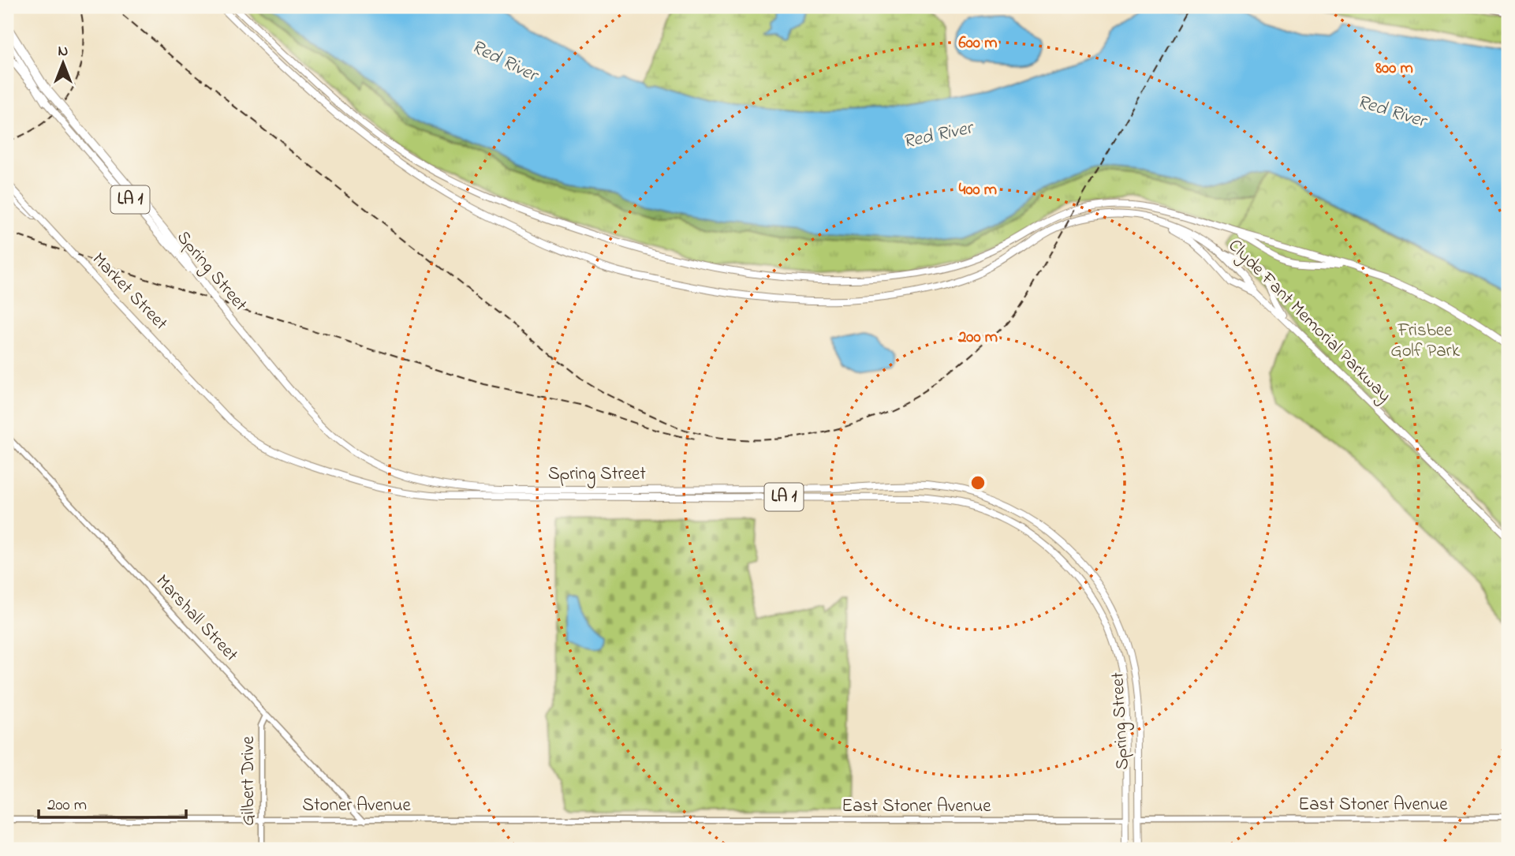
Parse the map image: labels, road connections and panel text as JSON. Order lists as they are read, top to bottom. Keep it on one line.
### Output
{"streets":{"main road":["LA 1","Spring Street","Market Street","Clyde Fant Memorial Parkway"],"street":["Marshall Street","Gilbert Drive","East Stoner Avenue","Stoner Avenue"]},"crossings":[["LA 1","Spring Street"],["LA 1","East Stoner Avenue"],["Spring Street","Market Street"],["Spring Street","East Stoner Avenue"],["Marshall Street","Gilbert Drive"],["Marshall Street","Stoner Avenue"],["Gilbert Drive","Stoner Avenue"],["East Stoner Avenue","Stoner Avenue"]],"water":["Red River"],"parks":["Frisbee Golf Park"],"scale_bar":"200 m","north":"top","rings":["600 m","800 m","400 m","200 m"]}
